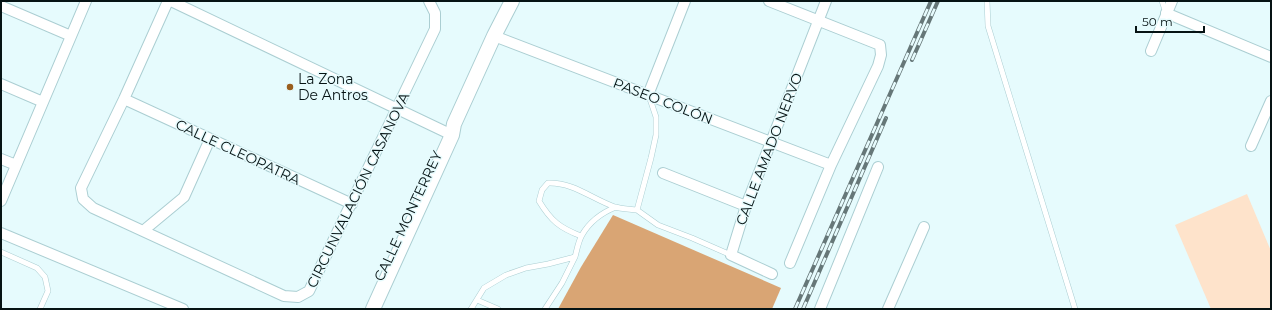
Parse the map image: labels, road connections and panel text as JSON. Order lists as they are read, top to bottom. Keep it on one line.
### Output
{"streets":{"street":["PASEO COLÓN","CALLE AMADO NERVO","CALLE CLEOPATRA","CIRCUNVALACIÓN CASANOVA","CALLE MONTERREY"]},"crossings":[["PASEO COLÓN","CALLE AMADO NERVO"],["PASEO COLÓN","CALLE MONTERREY"],["CALLE CLEOPATRA","CIRCUNVALACIÓN CASANOVA"]],"places":["La Zona De Antros"],"scale_bar":"50 m"}
